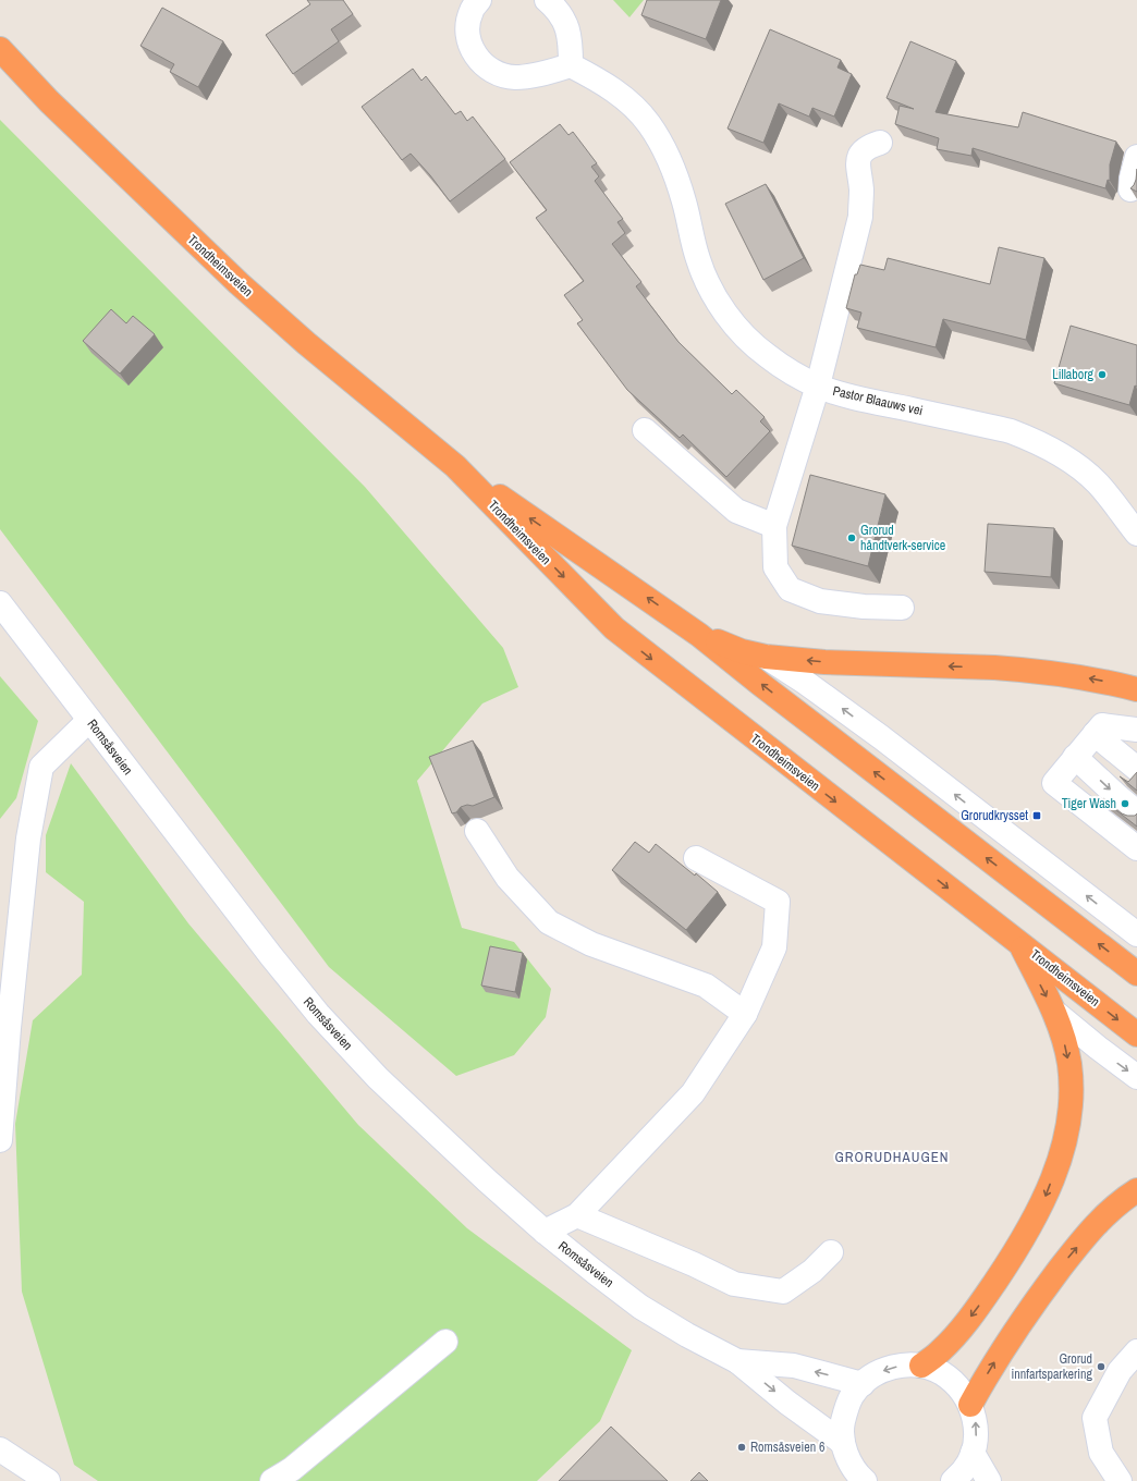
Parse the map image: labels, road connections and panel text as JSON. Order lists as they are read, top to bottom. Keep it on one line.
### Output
{"streets":{"highway":["Trondheimsveien"],"street":["Pastor Blaauws vei","Romsåsveien"]},"districts":["GRORUDHAUGEN"],"places":{"other":["Lillaborg","Grorud håndtverk-service","Tiger Wash","Grorud innfartsparkering","Romsåsveien 6"],"transit":["Grorudkrysset"]}}
